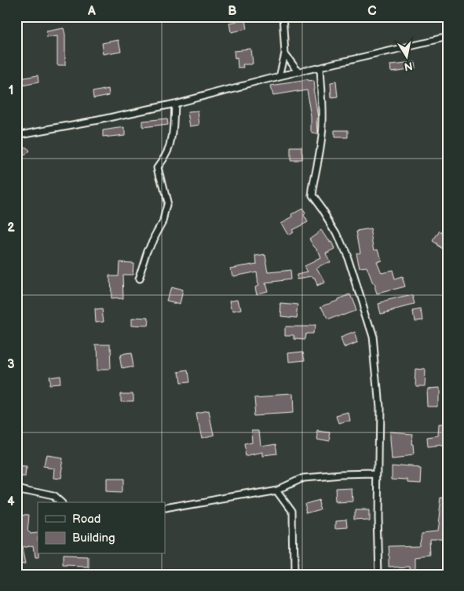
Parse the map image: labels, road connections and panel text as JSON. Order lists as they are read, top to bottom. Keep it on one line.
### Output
{"legend":["Road","Building"],"north":"bottom","grid":{"columns":["A","B","C"],"rows":["1","2","3","4"]}}
